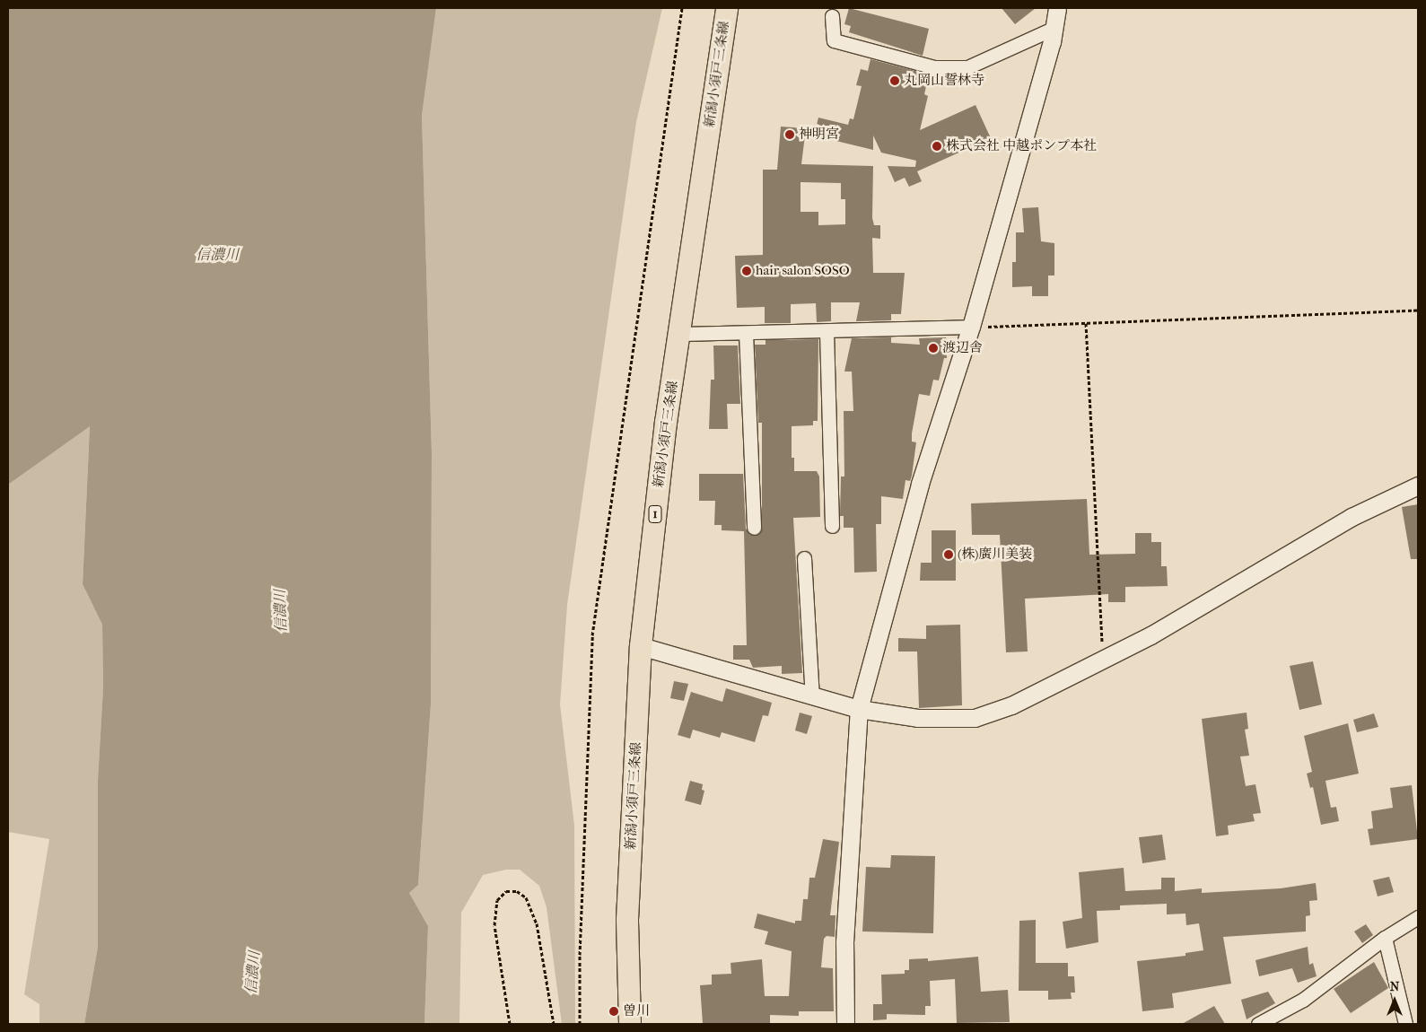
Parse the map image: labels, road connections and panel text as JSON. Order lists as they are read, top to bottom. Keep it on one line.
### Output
{"streets":{"main road":["新潟小須戸三条線","1"]},"water":["信濃川"],"places":["丸岡山誓林寺","神明宮","株式会社 中越ポンプ本社","hair salon SOSO","渡辺舎","(株)廣川美装","曽川"],"north":"top"}
